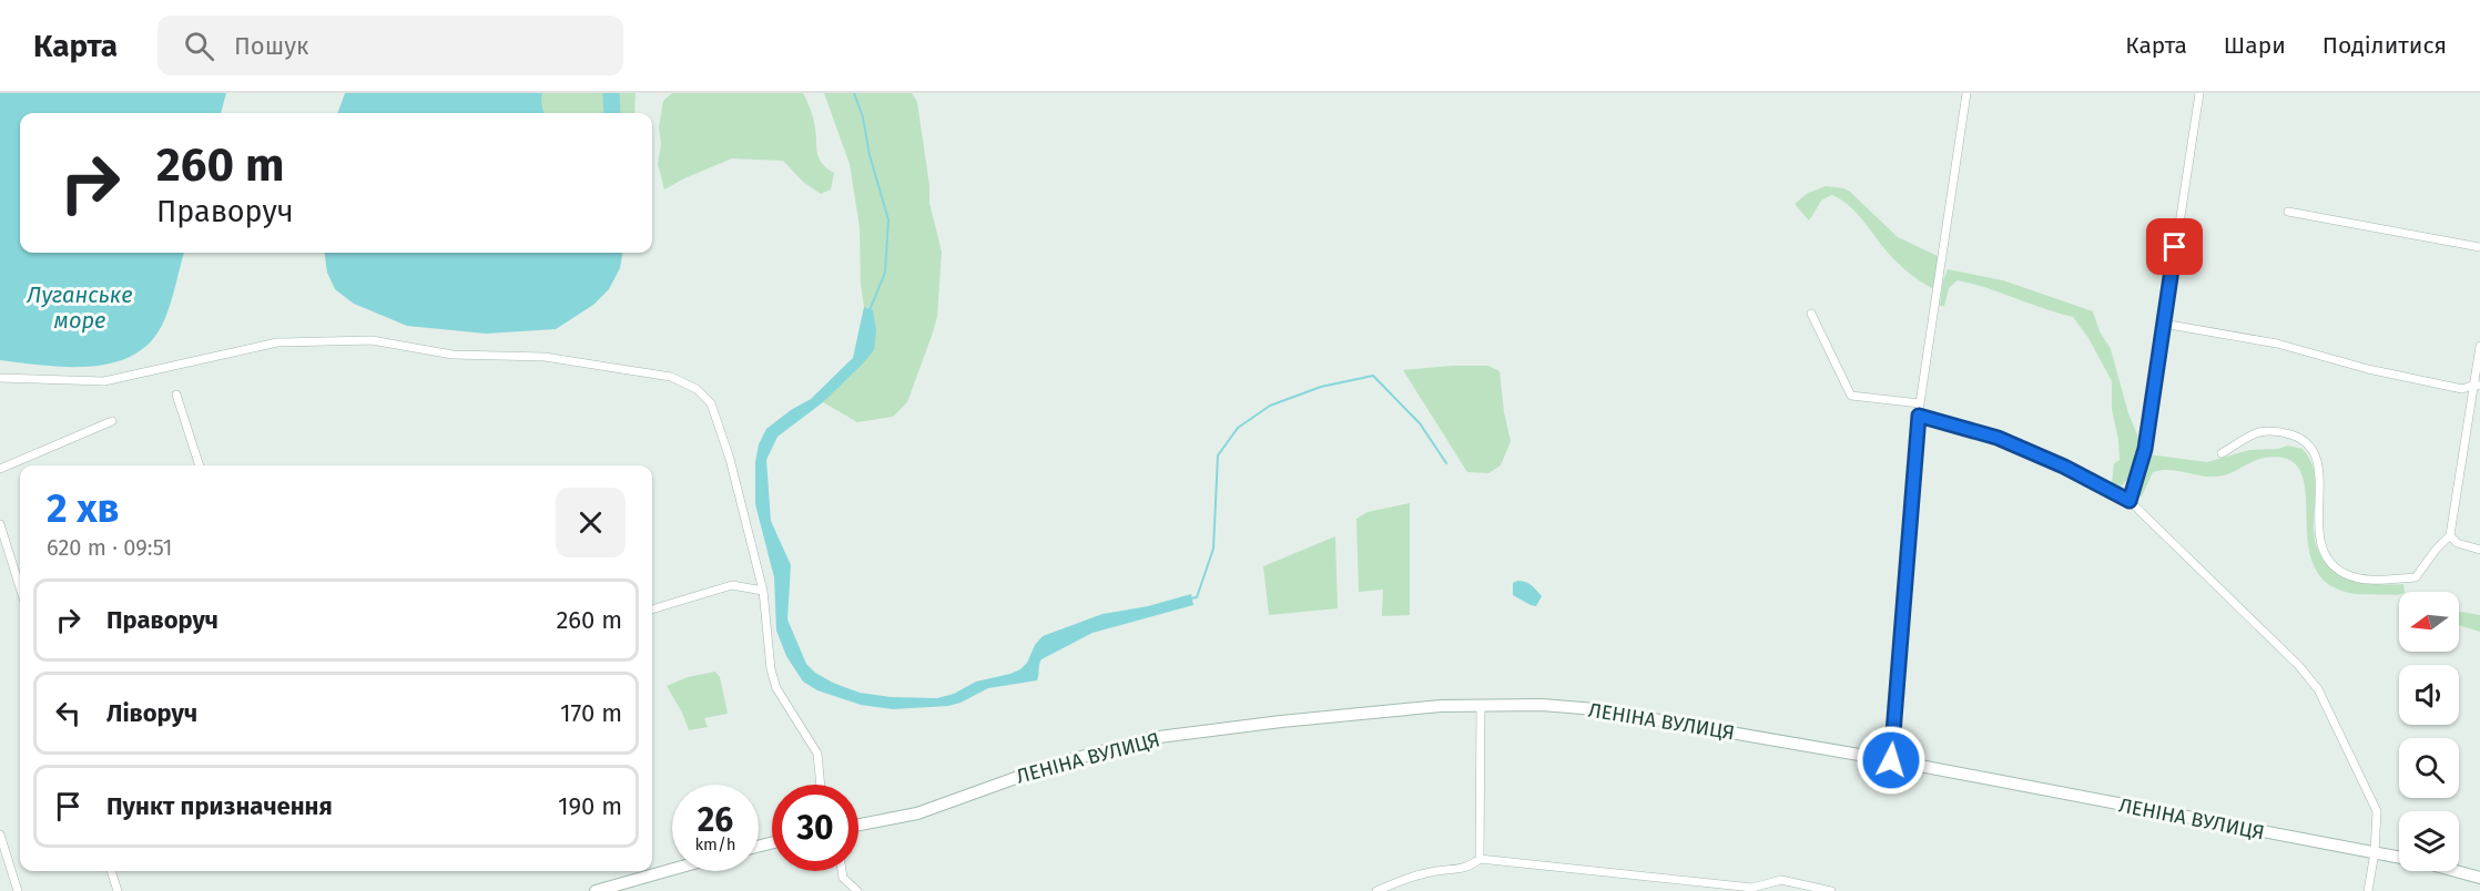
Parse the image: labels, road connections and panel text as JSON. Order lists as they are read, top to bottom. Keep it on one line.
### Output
{"streets":{"street":["ЛЕНІНА ВУЛИЦЯ"]},"water":["Луганське море"],"north":"left","page":{"header":"Карта","search":"Пошук","nav":["Карта","Шари","Поділитися"],"turn":["260 m","Праворуч"],"heading":["2 хв","620 m · 09:51"],"list":[{"name":"Праворуч","value":"260 m"},{"name":"Ліворуч","value":"170 m"},{"name":"Пункт призначення","value":"190 m"}],"speed":"26 km/h","limit":"30"}}
